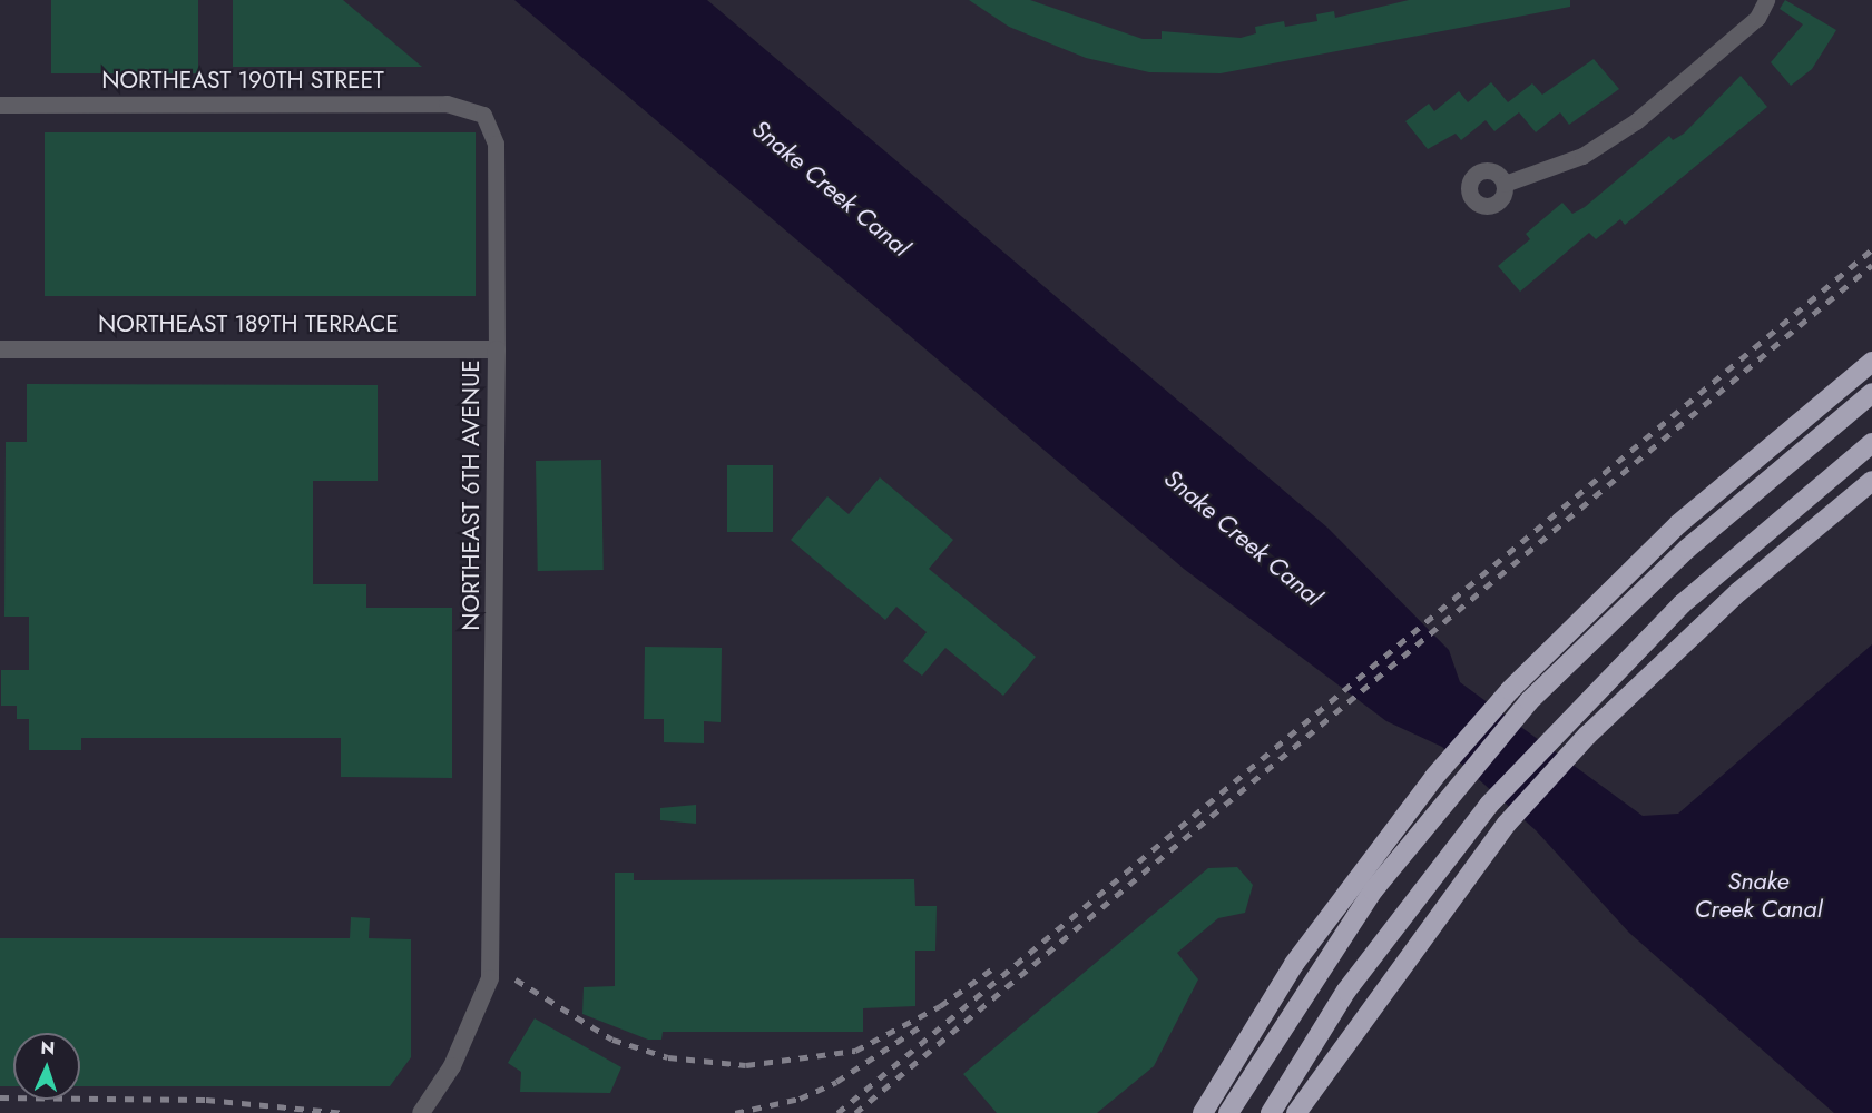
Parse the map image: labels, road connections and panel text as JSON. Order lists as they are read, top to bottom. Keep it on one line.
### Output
{"streets":{"street":["NORTHEAST 190TH STREET","NORTHEAST 189TH TERRACE","NORTHEAST 6TH AVENUE"]},"crossings":[["NORTHEAST 190TH STREET","NORTHEAST 6TH AVENUE"],["NORTHEAST 189TH TERRACE","NORTHEAST 6TH AVENUE"]],"water":["Snake Creek Canal"],"north":"top"}
